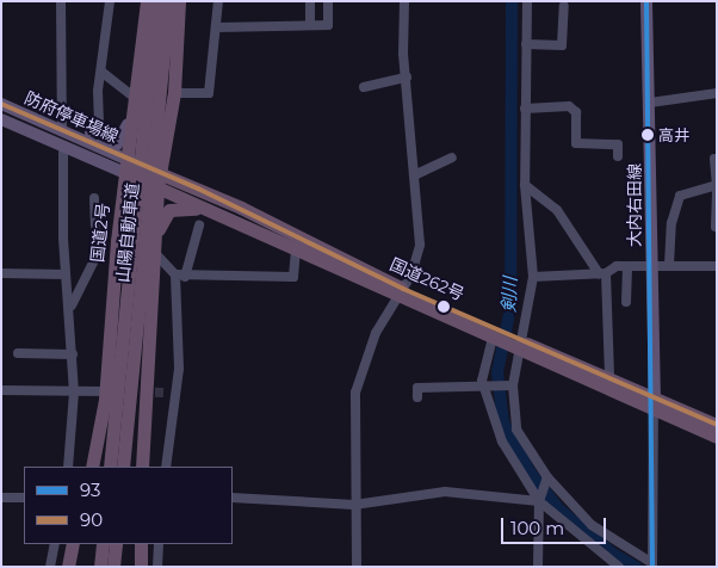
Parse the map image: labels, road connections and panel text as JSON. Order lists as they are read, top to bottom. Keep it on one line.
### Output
{"streets":{"highway":["国道2号","山陽自動車道","国道262号"],"main road":["防府停車場線","大内右田線"]},"crossings":[["防府停車場線","国道2号"],["防府停車場線","国道262号"],["大内右田線","国道262号"],["国道2号","国道262号"]],"water":["剣川"],"places":["高井"],"lines":["transit line 93","transit line 90"],"legend":["93","90"],"scale_bar":"100 m"}
